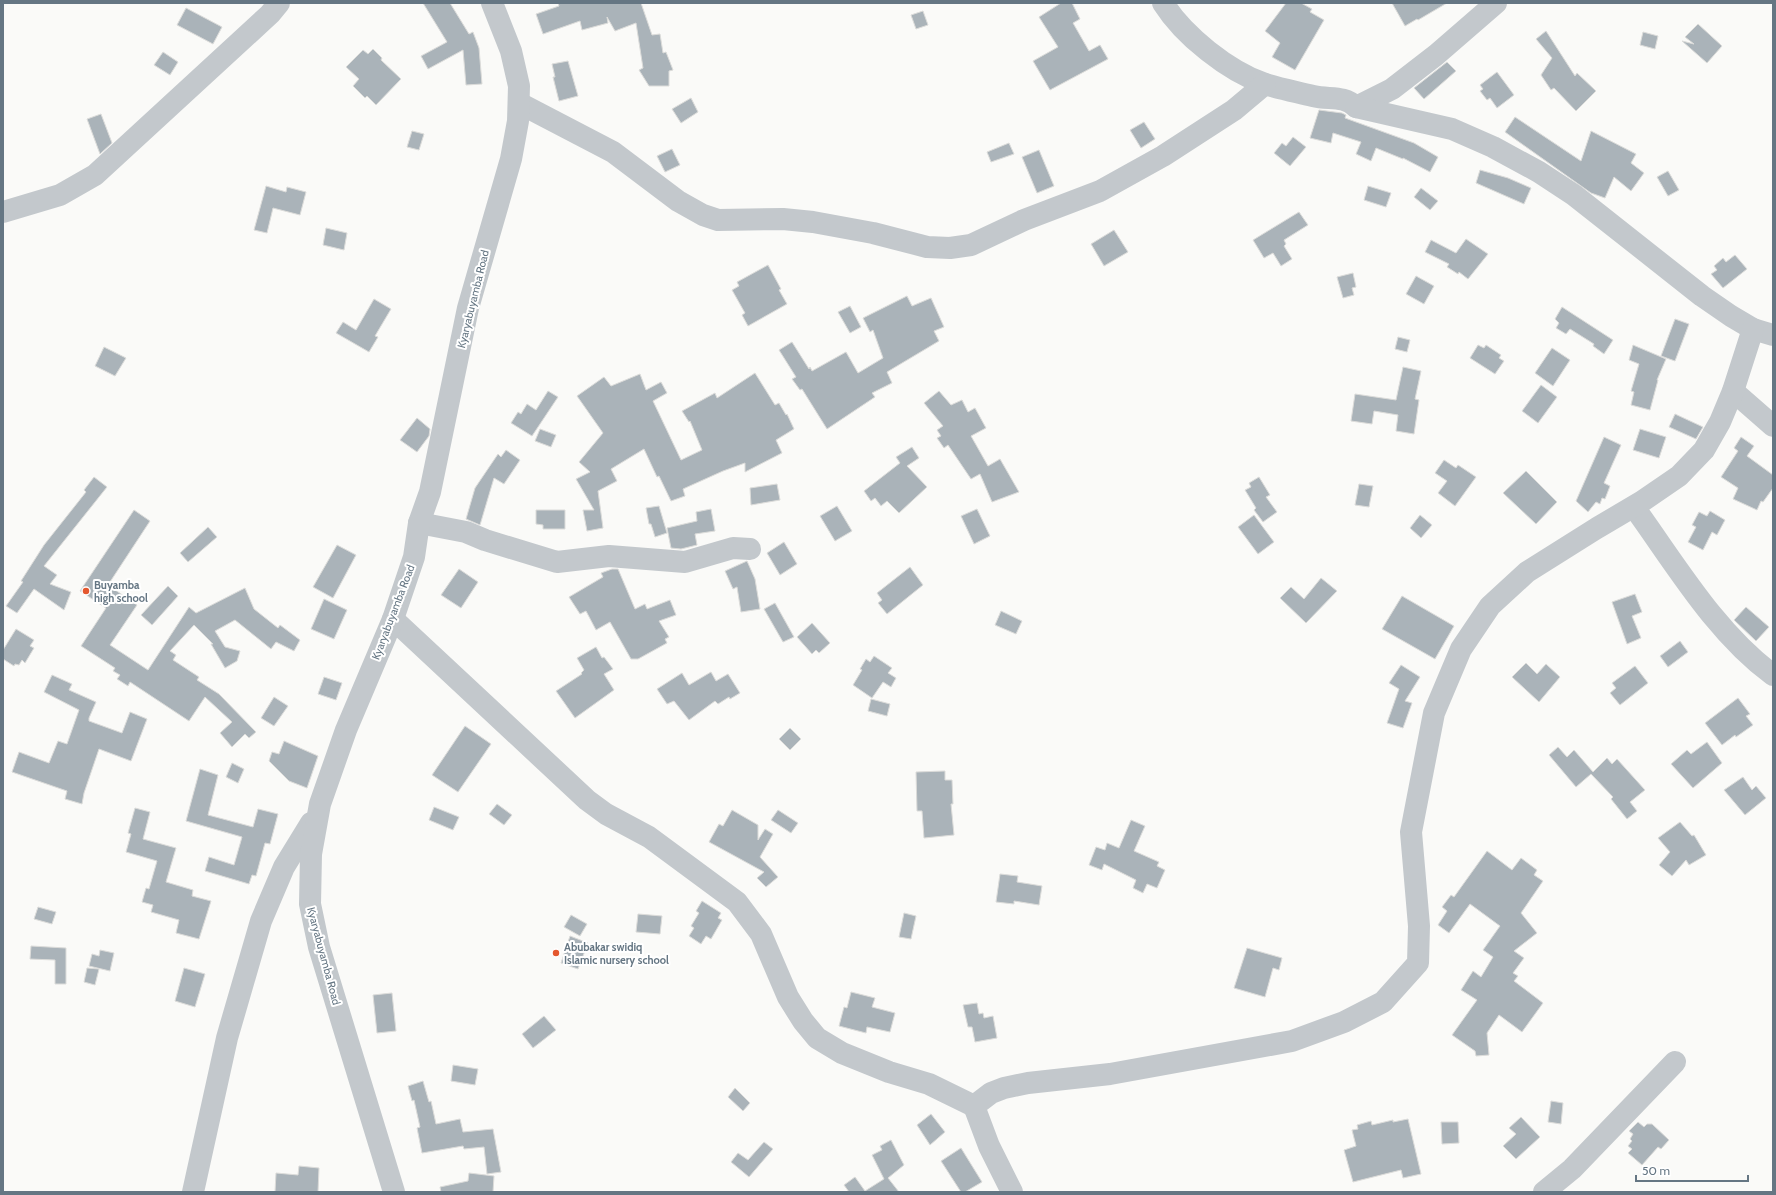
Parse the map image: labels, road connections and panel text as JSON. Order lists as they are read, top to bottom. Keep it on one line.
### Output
{"streets":{"street":["Kyaryabuyamba Road"]},"places":["Buyamba high school","Abubakar swidiq Islamic nursery school"],"scale_bar":"50 m"}
